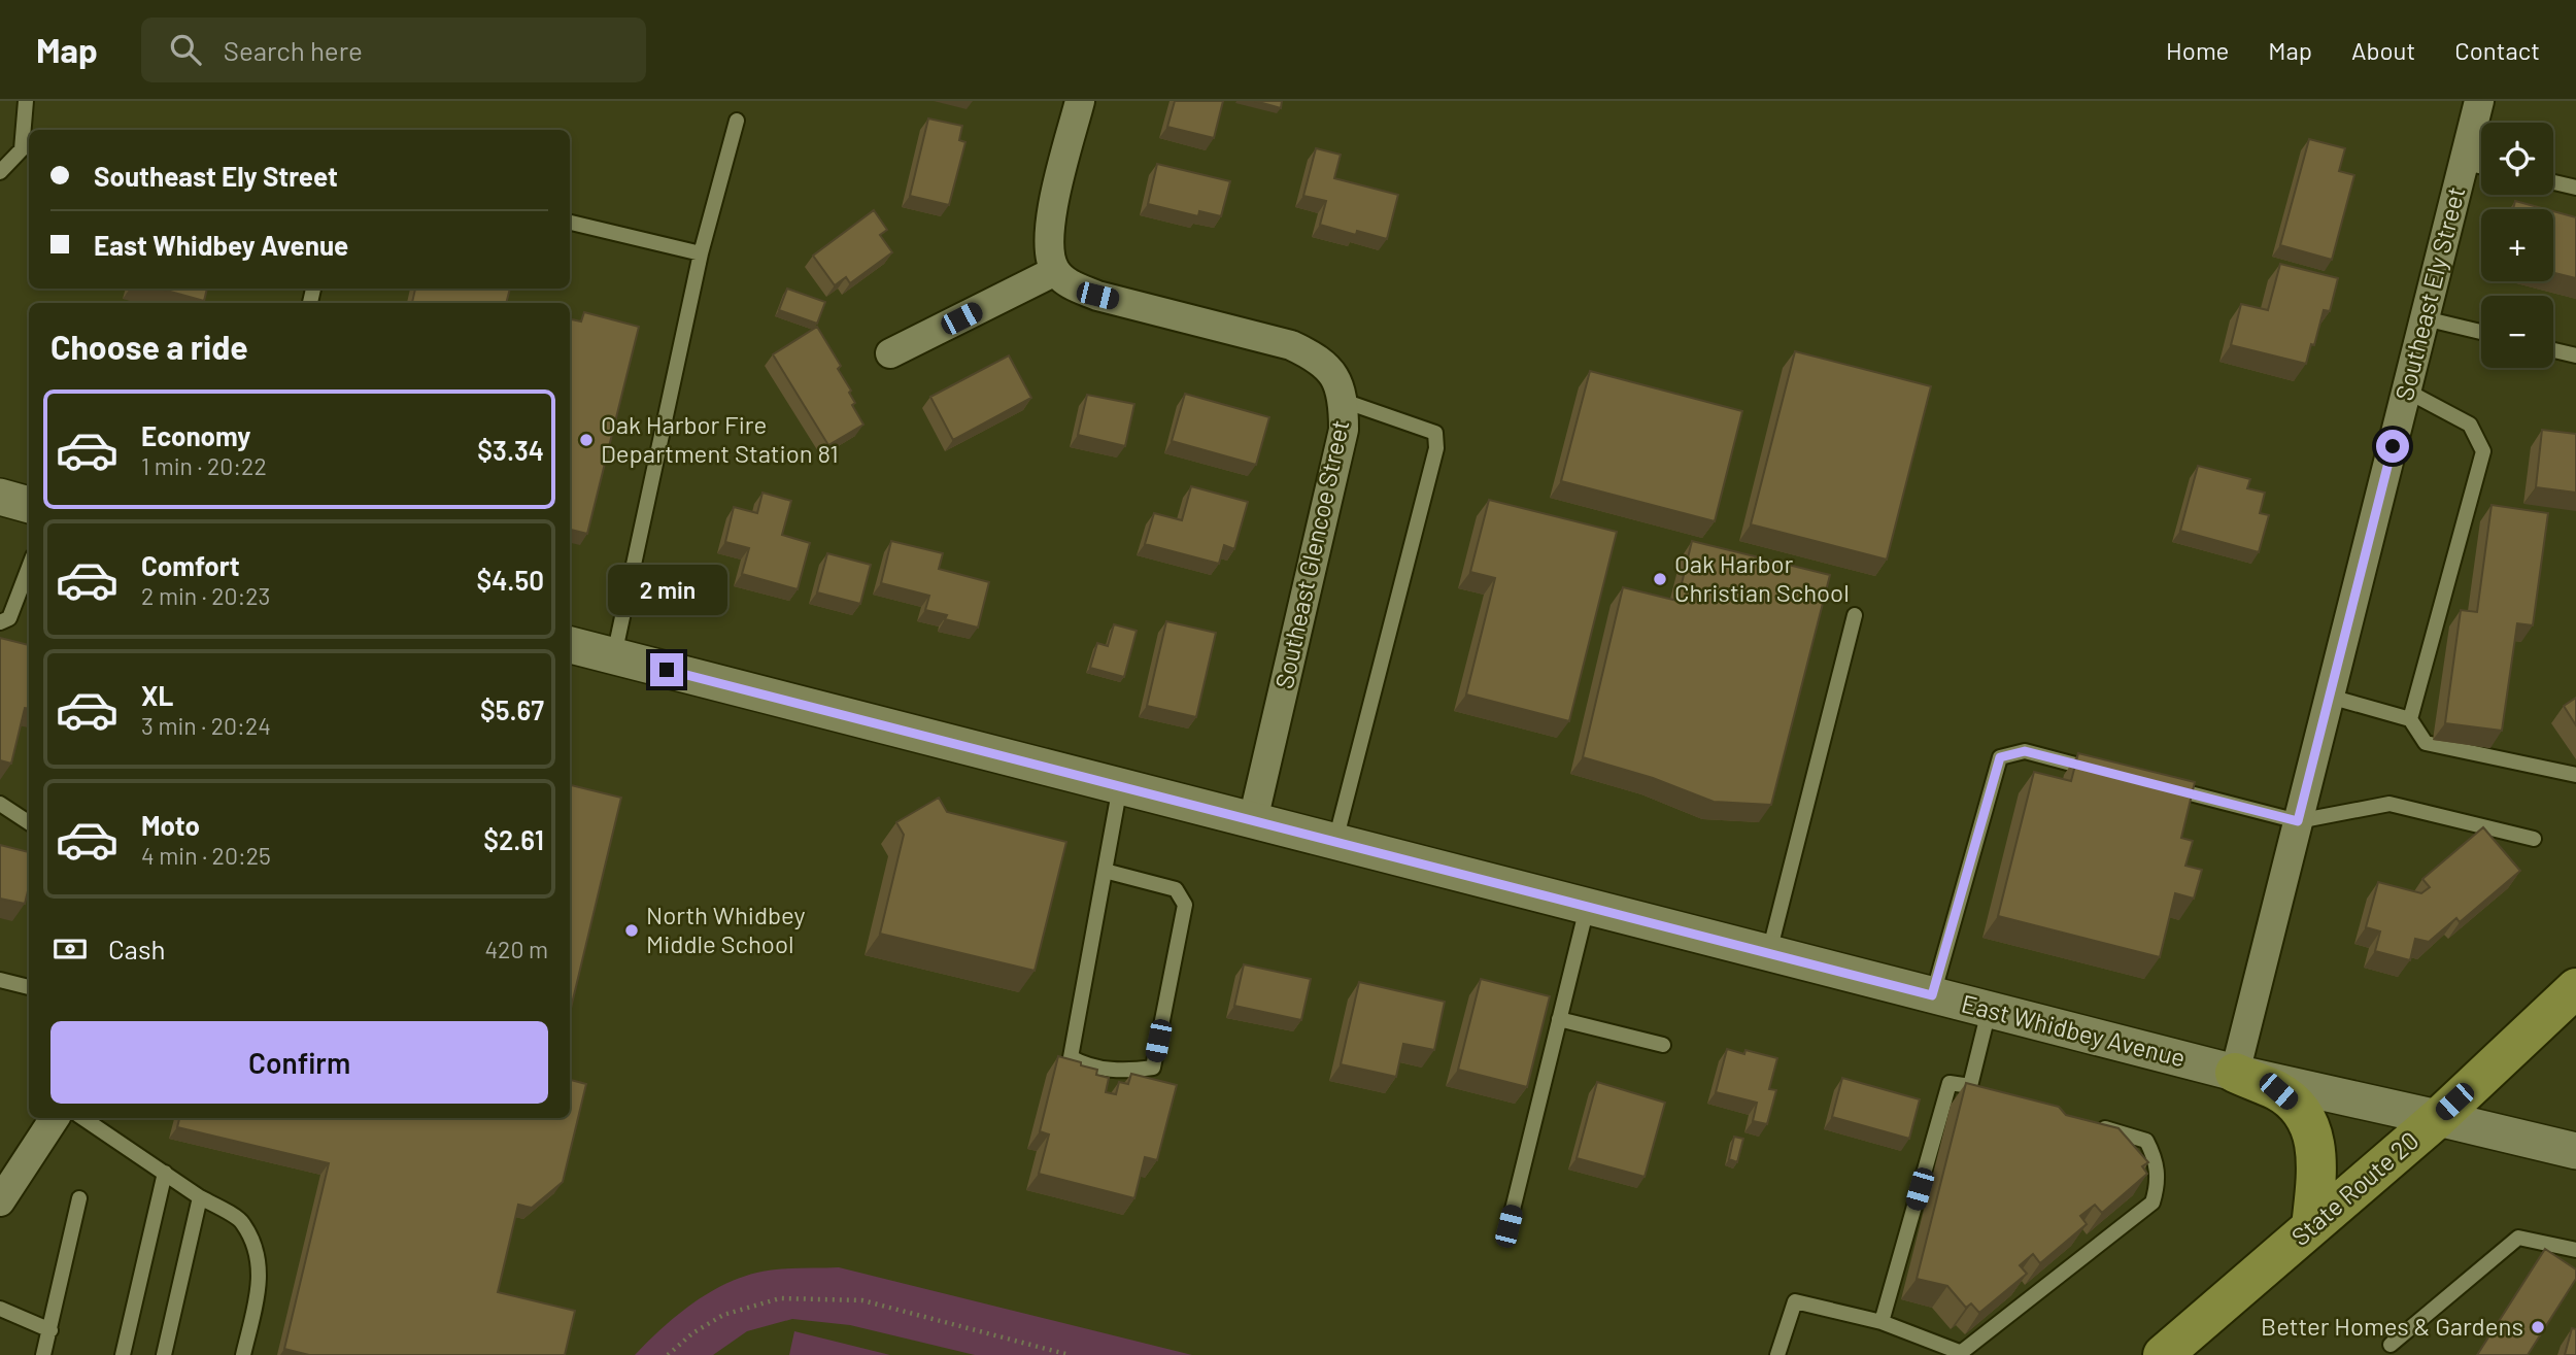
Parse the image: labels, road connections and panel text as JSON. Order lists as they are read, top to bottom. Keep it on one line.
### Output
{"streets":{"main road":["State Route 20"],"street":["Southeast Ely Street","Southeast Glencoe Street","East Whidbey Avenue"]},"crossings":[["Southeast Ely Street","East Whidbey Avenue"],["Southeast Glencoe Street","East Whidbey Avenue"],["East Whidbey Avenue","State Route 20"]],"places":["Oak Harbor Fire Department Station 81","Oak Harbor Christian School","North Whidbey Middle School","Better Homes & Gardens"],"page":{"header":"Map","search":"Search here","nav":["Home","Map","About","Contact"],"map_buttons":["+","−"],"banner":["Southeast Ely Street","East Whidbey Avenue"],"heading":"Choose a ride","list":[{"name":"Economy","note":"1 min · 20:22","value":"$3.34"},{"name":"Comfort","note":"2 min · 20:23","value":"$4.50"},{"name":"XL","note":"3 min · 20:24","value":"$5.67"},{"name":"Moto","note":"4 min · 20:25","value":"$2.61"}],"bubble":"2 min","pay":["Cash","420 m"],"buttons":"Confirm"}}
